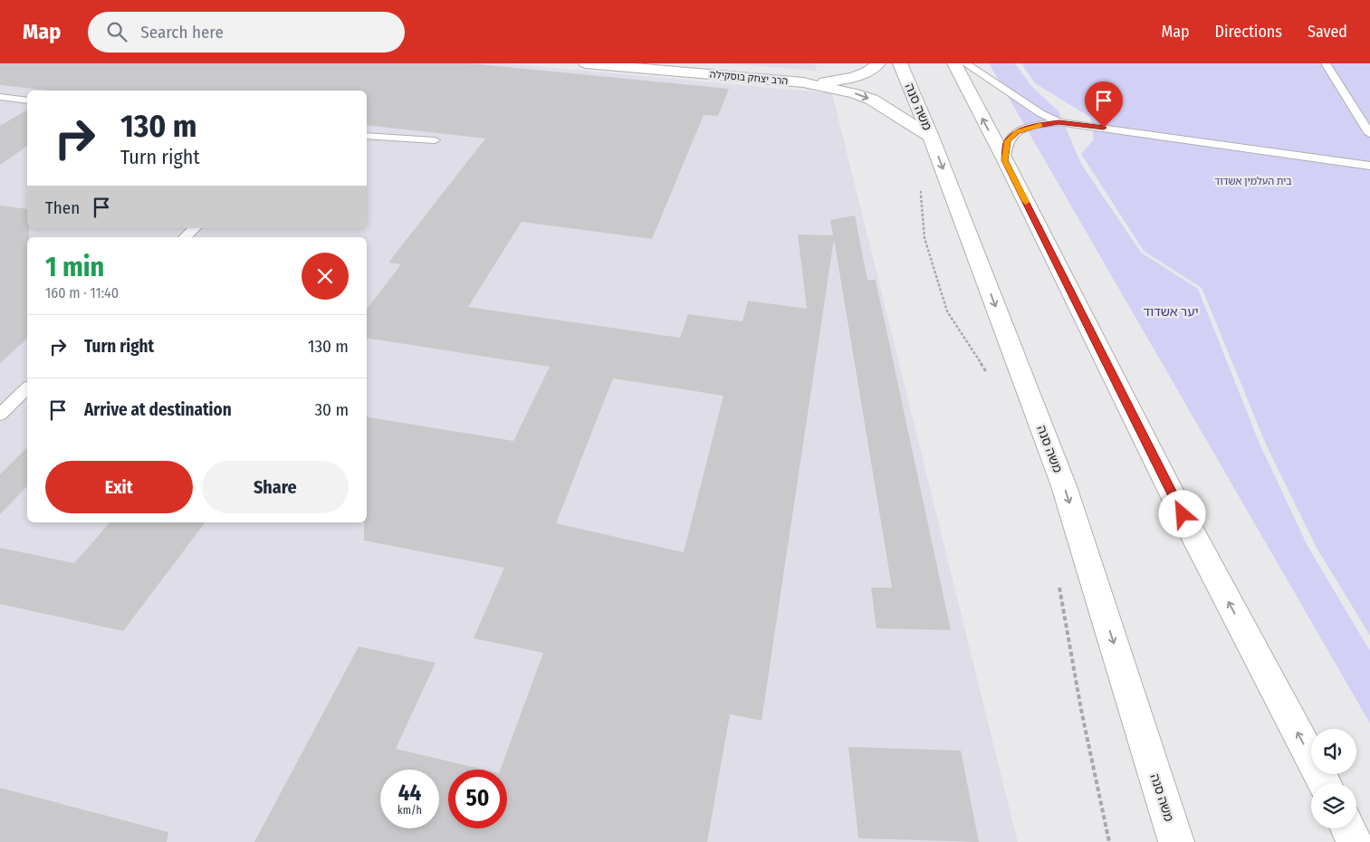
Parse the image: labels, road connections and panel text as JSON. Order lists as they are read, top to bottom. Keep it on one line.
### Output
{"streets":{"main road":["הרב יצחק בוסקילה","משה סנה"]},"crossings":[["הרב יצחק בוסקילה","משה סנה"]],"parks":["בית העלמין אשדוד","יער אשדוד"],"page":{"header":"Map","search":"Search here","nav":["Map","Directions","Saved"],"turn":["130 m","Turn right"],"then":"Then","heading":["1 min","160 m · 11:40"],"list":[{"name":"Turn right","value":"130 m"},{"name":"Arrive at destination","value":"30 m"}],"buttons":["Exit","Share"],"speed":"44 km/h","limit":"50"}}
